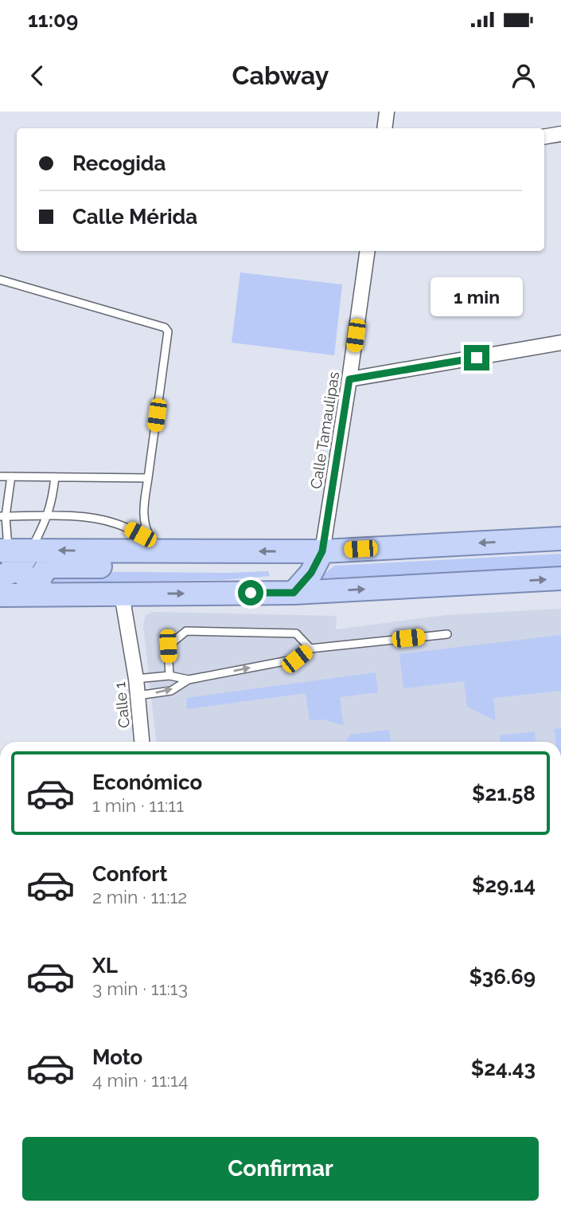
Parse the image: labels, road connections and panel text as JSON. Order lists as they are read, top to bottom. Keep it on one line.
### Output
{"streets":{"street":["Calle Tamaulipas","Calle 1"]},"page":{"status":"11:09","header":"Cabway","banner":["Recogida","Calle Mérida"],"bubble":"1 min","list":[{"name":"Económico","note":"1 min · 11:11","value":"$21.58"},{"name":"Confort","note":"2 min · 11:12","value":"$29.14"},{"name":"XL","note":"3 min · 11:13","value":"$36.69"},{"name":"Moto","note":"4 min · 11:14","value":"$24.43"}],"buttons":"Confirmar"}}
